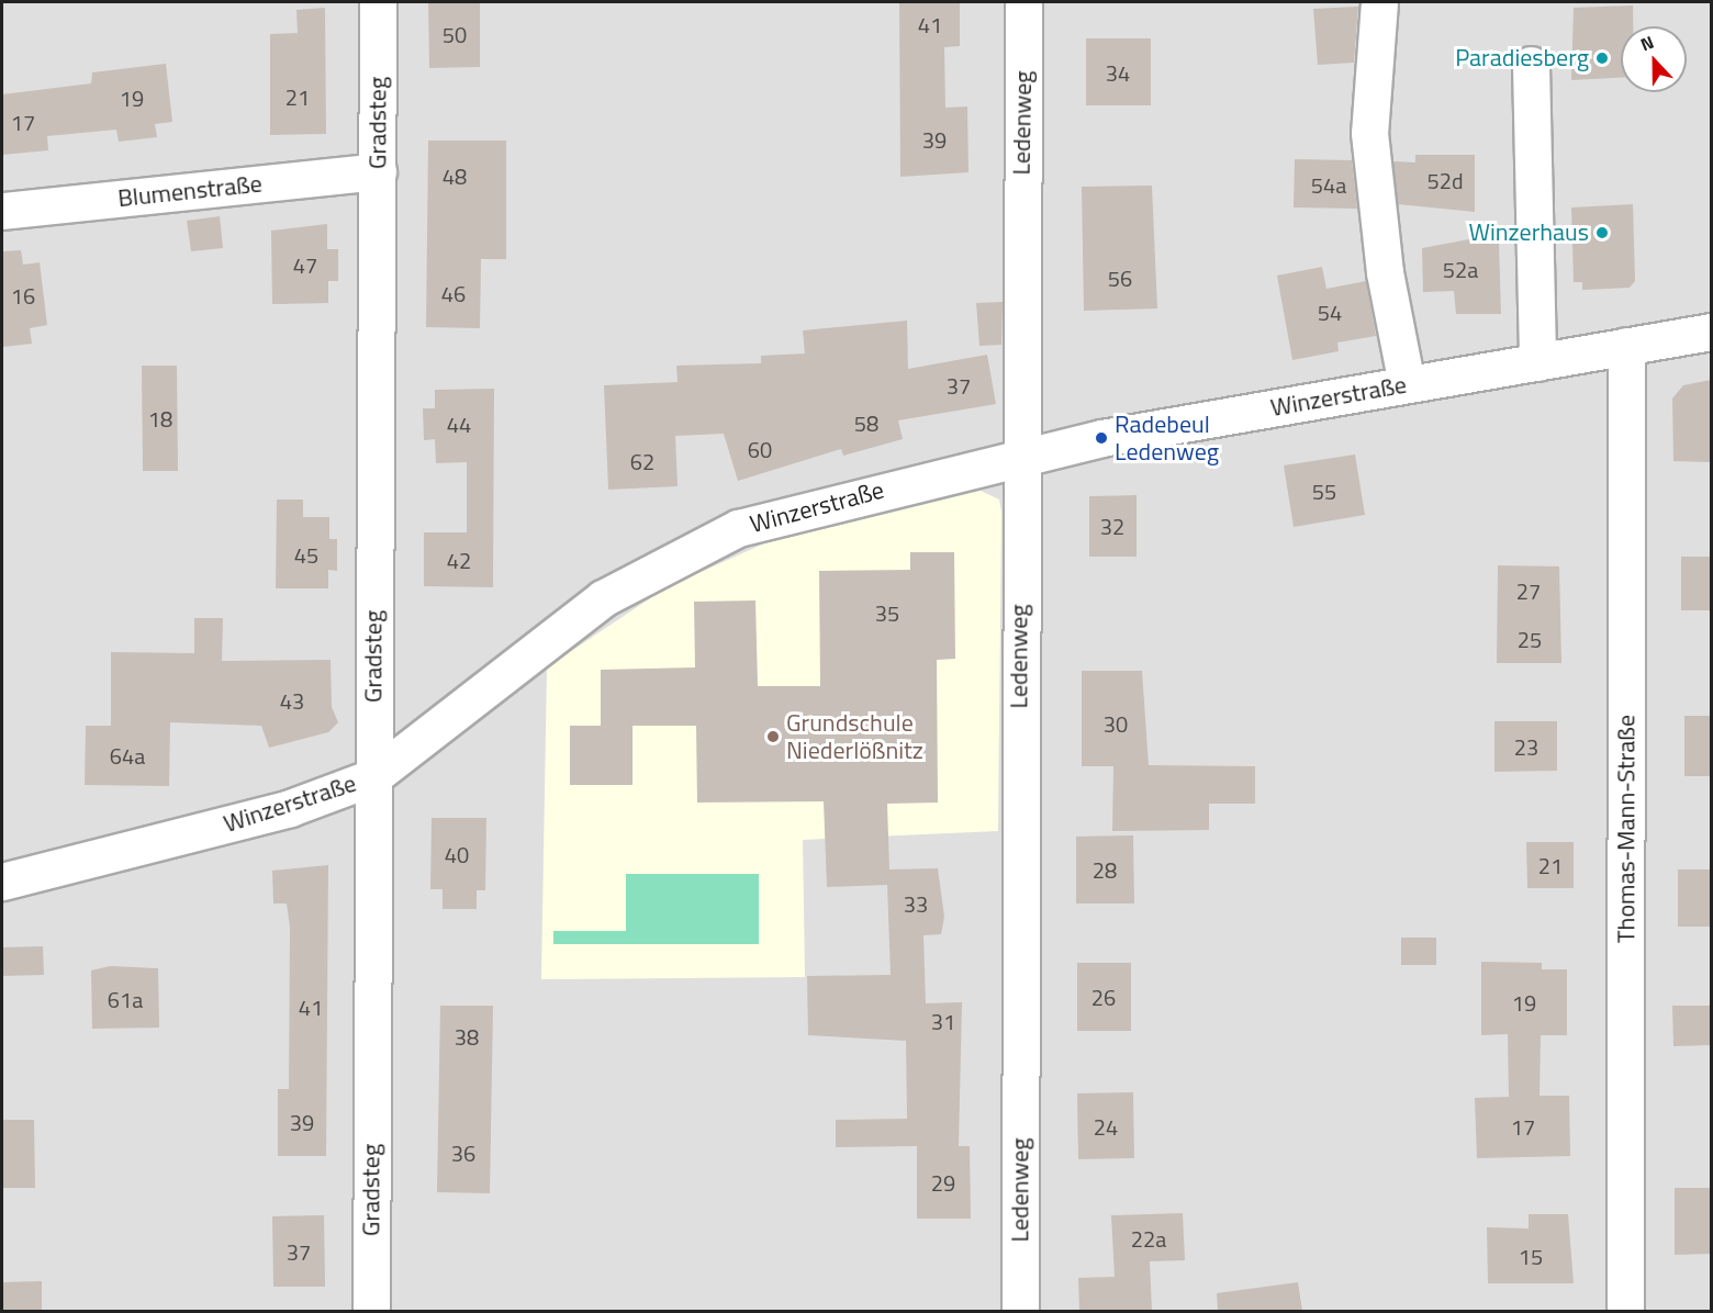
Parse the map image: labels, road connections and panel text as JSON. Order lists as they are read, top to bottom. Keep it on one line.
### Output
{"streets":{"street":["Gradsteg","Ledenweg","Blumenstraße","Winzerstraße","Thomas-Mann-Straße"]},"crossings":[["Gradsteg","Blumenstraße"],["Gradsteg","Winzerstraße"],["Ledenweg","Winzerstraße"],["Winzerstraße","Thomas-Mann-Straße"]],"places":["Paradiesberg","Winzerhaus","Radebeul Ledenweg","Grundschule Niederlößnitz"],"house_numbers":["41","50","34","21","19","17","39","48","52d","54a","47","52a","56","46","16","54","37","18","58","44","60","62","55","32","45","42","27","35","25","43","30","23","64a","40","21","28","33","26","61a","19","41","31","38","39","24","17","36","29","22a","37","15"],"north":"top"}
